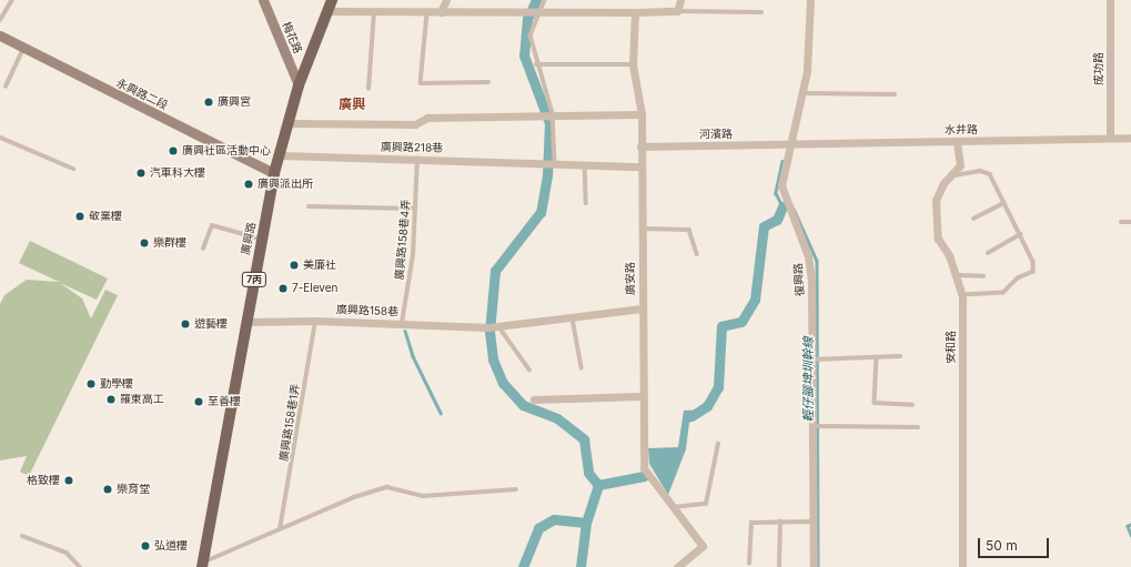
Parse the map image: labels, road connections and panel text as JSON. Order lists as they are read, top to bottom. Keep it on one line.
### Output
{"streets":{"main road":["廣興路","7丙"],"street":["梅花路","成功路","永興路二段","水井路","河濱路","廣興路218巷","廣安路","復興路","廣興路158巷","安和路"],"lane":["廣興路158巷4弄","廣興路158巷1弄"]},"crossings":[["梅花路","廣興路"],["成功路","水井路"],["永興路二段","廣興路"],["水井路","河濱路"],["水井路","復興路"],["河濱路","廣安路"],["河濱路","復興路"],["廣興路218巷","廣興路"],["廣興路218巷","廣興路158巷4弄"],["廣興路","廣興路158巷"],["廣興路158巷4弄","廣興路158巷"],["廣興路158巷","廣興路158巷1弄"]],"districts":["廣興"],"water":["輕仔腳埤圳幹線"],"places":["廣興宮","廣興社區活動中心","汽車科大樓","廣興派出所","敬業樓","樂群樓","美廉社","7-Eleven","遊藝樓","勤學樓","羅東高工","至善樓","格致樓","樂育堂","弘道樓"],"scale_bar":"50 m"}
